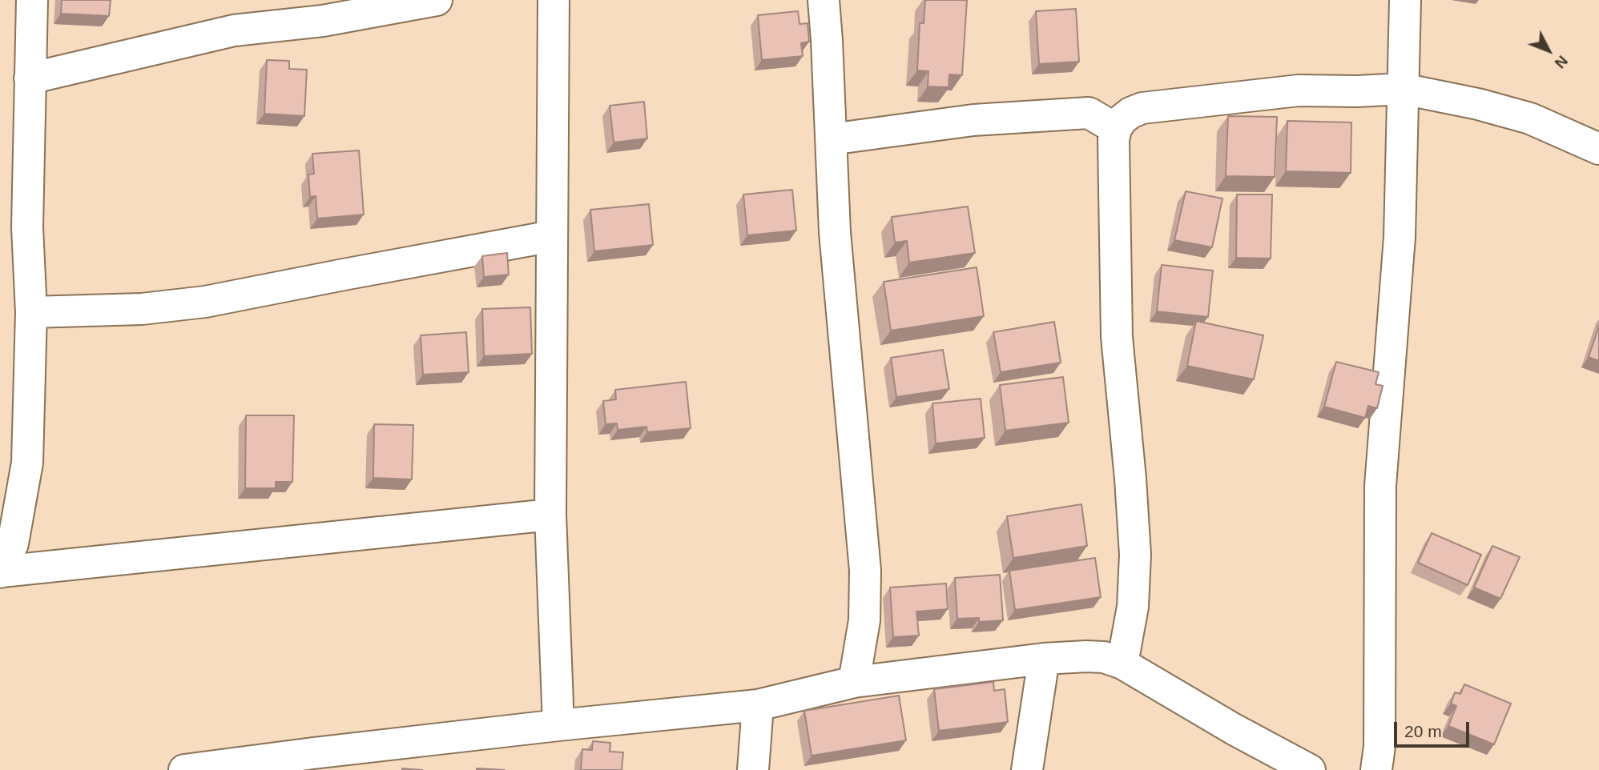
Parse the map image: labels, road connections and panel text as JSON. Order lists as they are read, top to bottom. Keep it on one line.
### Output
{"scale_bar":"20 m","north":"bottom right"}
